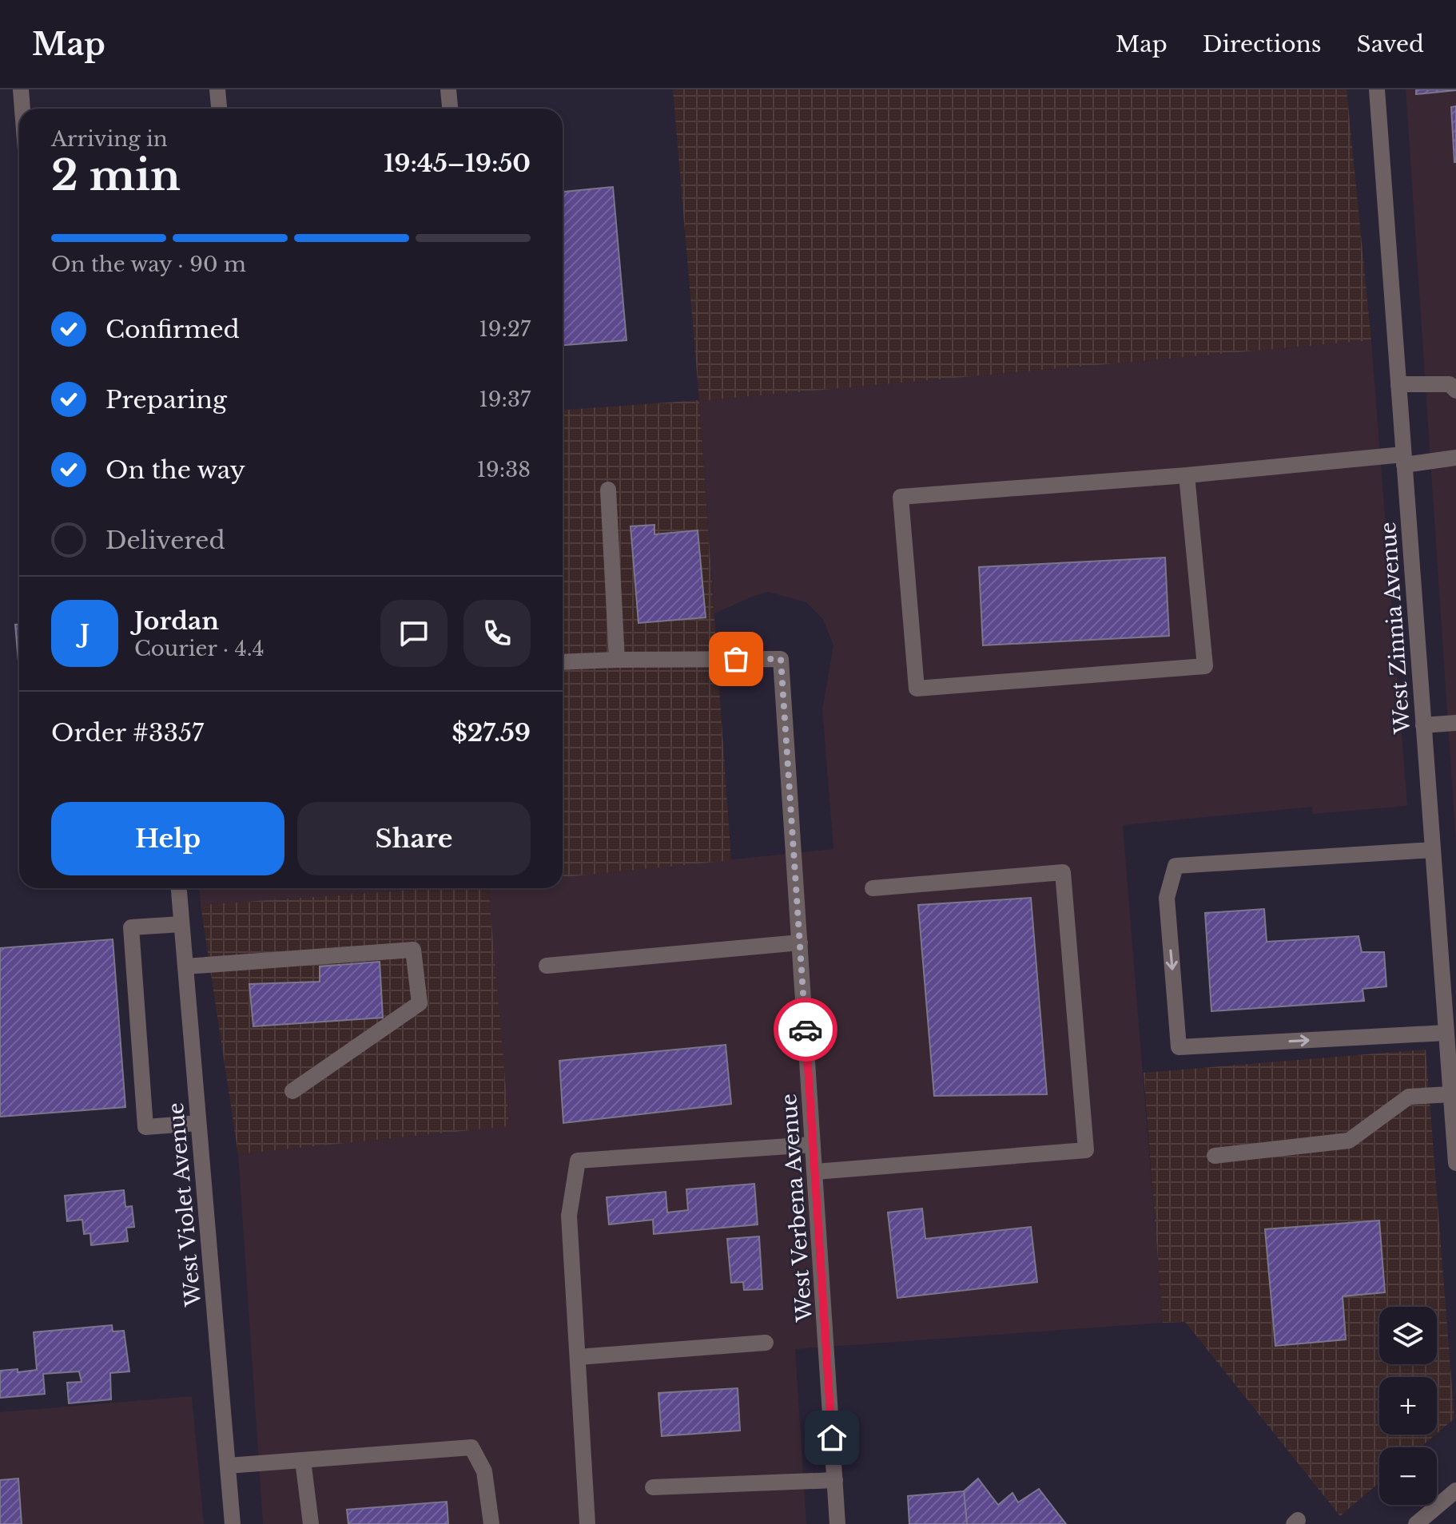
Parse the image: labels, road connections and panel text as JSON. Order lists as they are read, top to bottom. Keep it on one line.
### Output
{"streets":{"street":["West Zinnia Avenue","West Violet Avenue","West Verbena Avenue"]},"page":{"header":"Map","nav":["Map","Directions","Saved"],"heading":["2 min","Arriving in","19:45–19:50"],"panel":["Jordan","Courier · 4.4","Order #3357","$27.59"],"bar":"On the way · 90 m","list":[["Confirmed","19:27"],["Preparing","19:37"],["On the way","19:38"],"Delivered"],"round":"J","buttons":["Help","Share"],"map_buttons":["+","−"]}}
